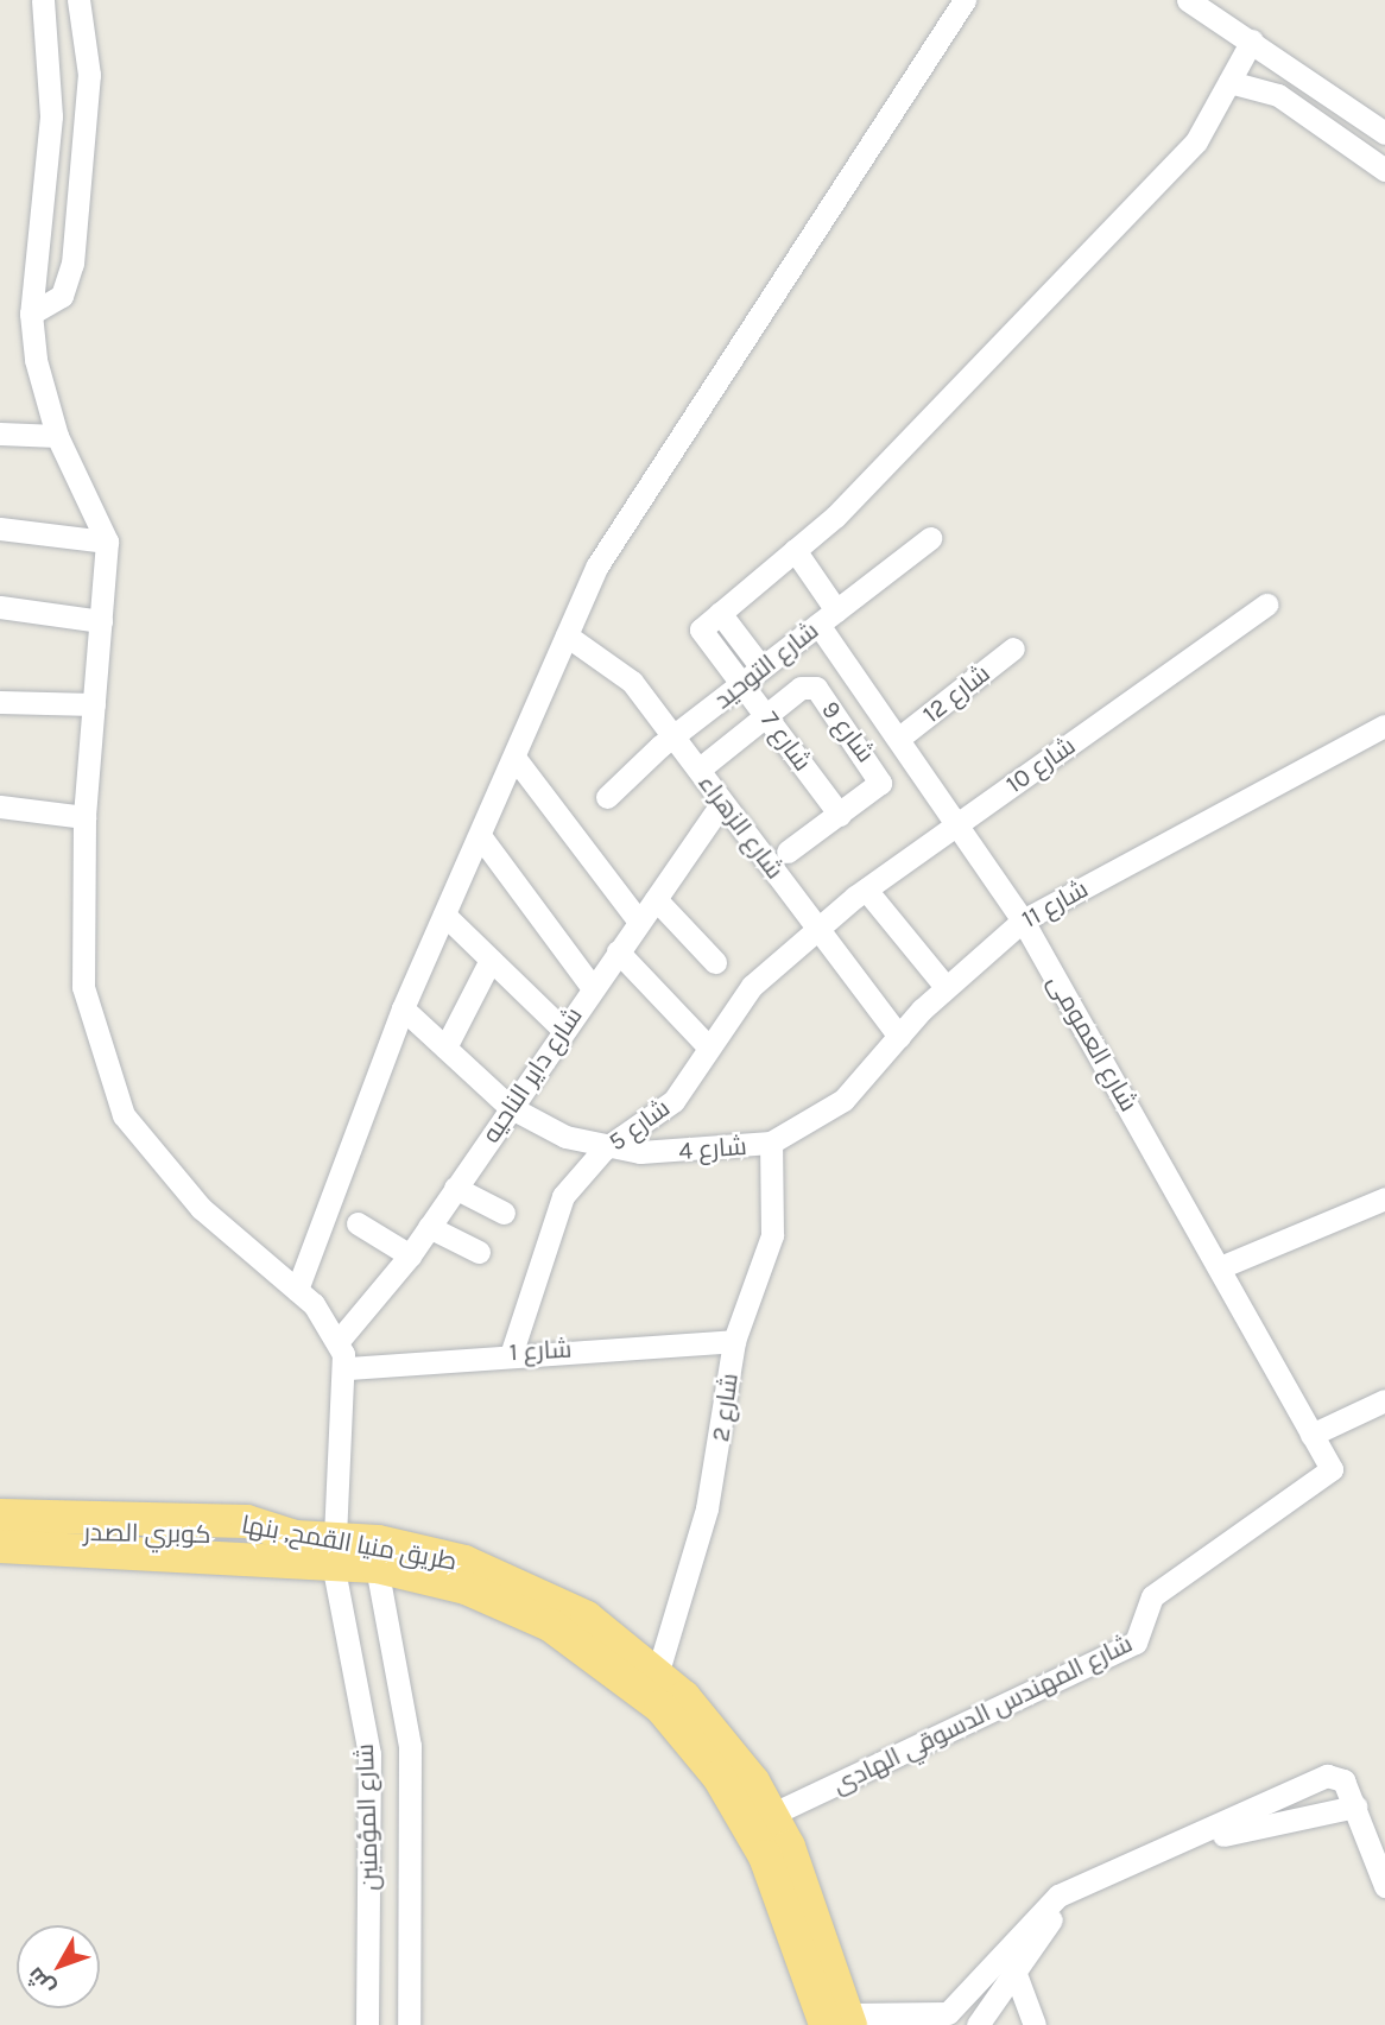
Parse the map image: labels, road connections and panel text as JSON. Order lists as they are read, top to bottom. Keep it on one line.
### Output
{"streets":{"highway":["كوبري الصدر","طريق منيا القمح, بنها"],"street":["شارع التوحيد","شارع 12","شارع 9","شارع 7","شارع 10","شارع الزهراء","شارع 11","شارع العمومى","شارع داير الناحيه","شارع 5","شارع 4","شارع 1","شارع 2","شارع المهندس الدسوقي الهادى","شارع المؤمنين"]},"crossings":[["شارع التوحيد","شارع 7"],["شارع التوحيد","شارع الزهراء"],["شارع التوحيد","شارع العمومى"],["شارع 12","شارع العمومى"],["شارع 9","شارع 7"],["شارع 10","شارع الزهراء"],["شارع 10","شارع العمومى"],["شارع 10","شارع 5"],["شارع الزهراء","شارع 11"],["شارع الزهراء","شارع داير الناحيه"],["شارع الزهراء","شارع 5"],["شارع 11","شارع العمومى"],["شارع 11","شارع 4"],["شارع 11","شارع 2"],["شارع العمومى","شارع المهندس الدسوقي الهادى"],["شارع داير الناحيه","شارع 4"],["شارع 5","شارع 4"],["شارع 5","شارع 1"],["شارع 4","شارع 2"],["شارع 1","شارع 2"],["شارع 1","شارع المؤمنين"],["شارع 2","طريق منيا القمح, بنها"],["كوبري الصدر","طريق منيا القمح, بنها"],["طريق منيا القمح, بنها","شارع المهندس الدسوقي الهادى"],["طريق منيا القمح, بنها","شارع المؤمنين"]],"north":"bottom left"}
